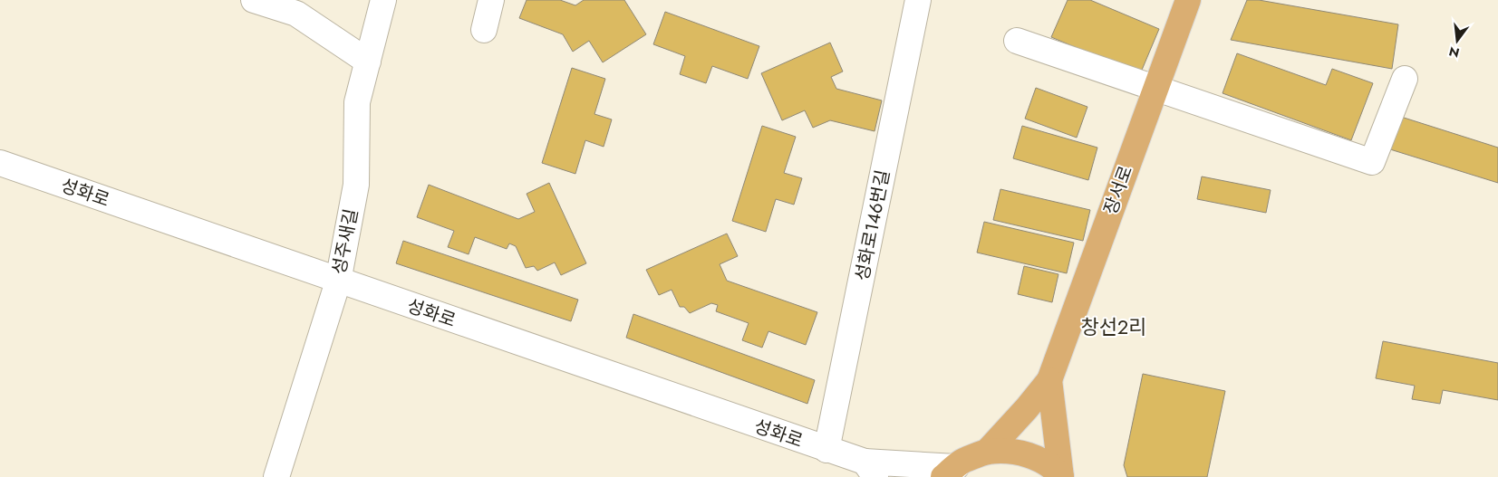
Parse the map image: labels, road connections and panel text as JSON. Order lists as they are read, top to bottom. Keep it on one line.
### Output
{"streets":{"main road":["장서로"],"street":["성화로","성화로146번길","성주새길"]},"crossings":[["성화로","성화로146번길"],["성화로","성주새길"]],"districts":["창선2리"],"north":"bottom"}
